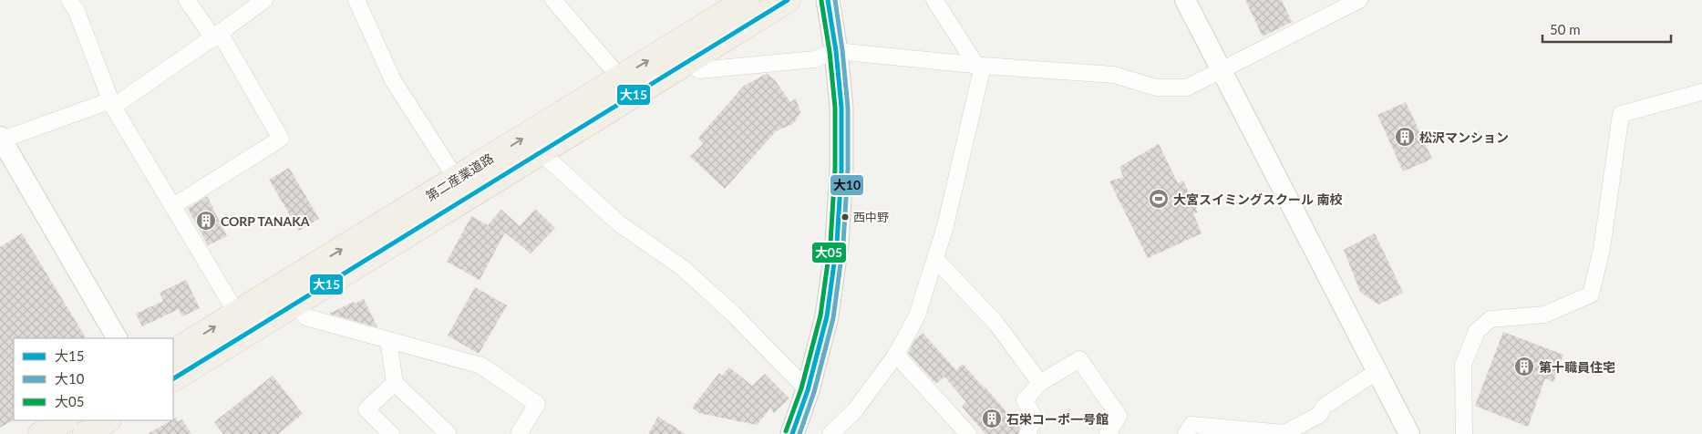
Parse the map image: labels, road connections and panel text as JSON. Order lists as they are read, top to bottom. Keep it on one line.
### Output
{"streets":{"main road":["第二産業道路"]},"places":{"building":["松沢マンション","CORP TANAKA","第十職員住宅","石栄コーポ一号館"],"sports":["大宮スイミングスクール 南校"],"other":["西中野"]},"lines":["transit line 大15","transit line 大10","transit line 大05"],"legend":["大15","大10","大05"],"scale_bar":"50 m"}
